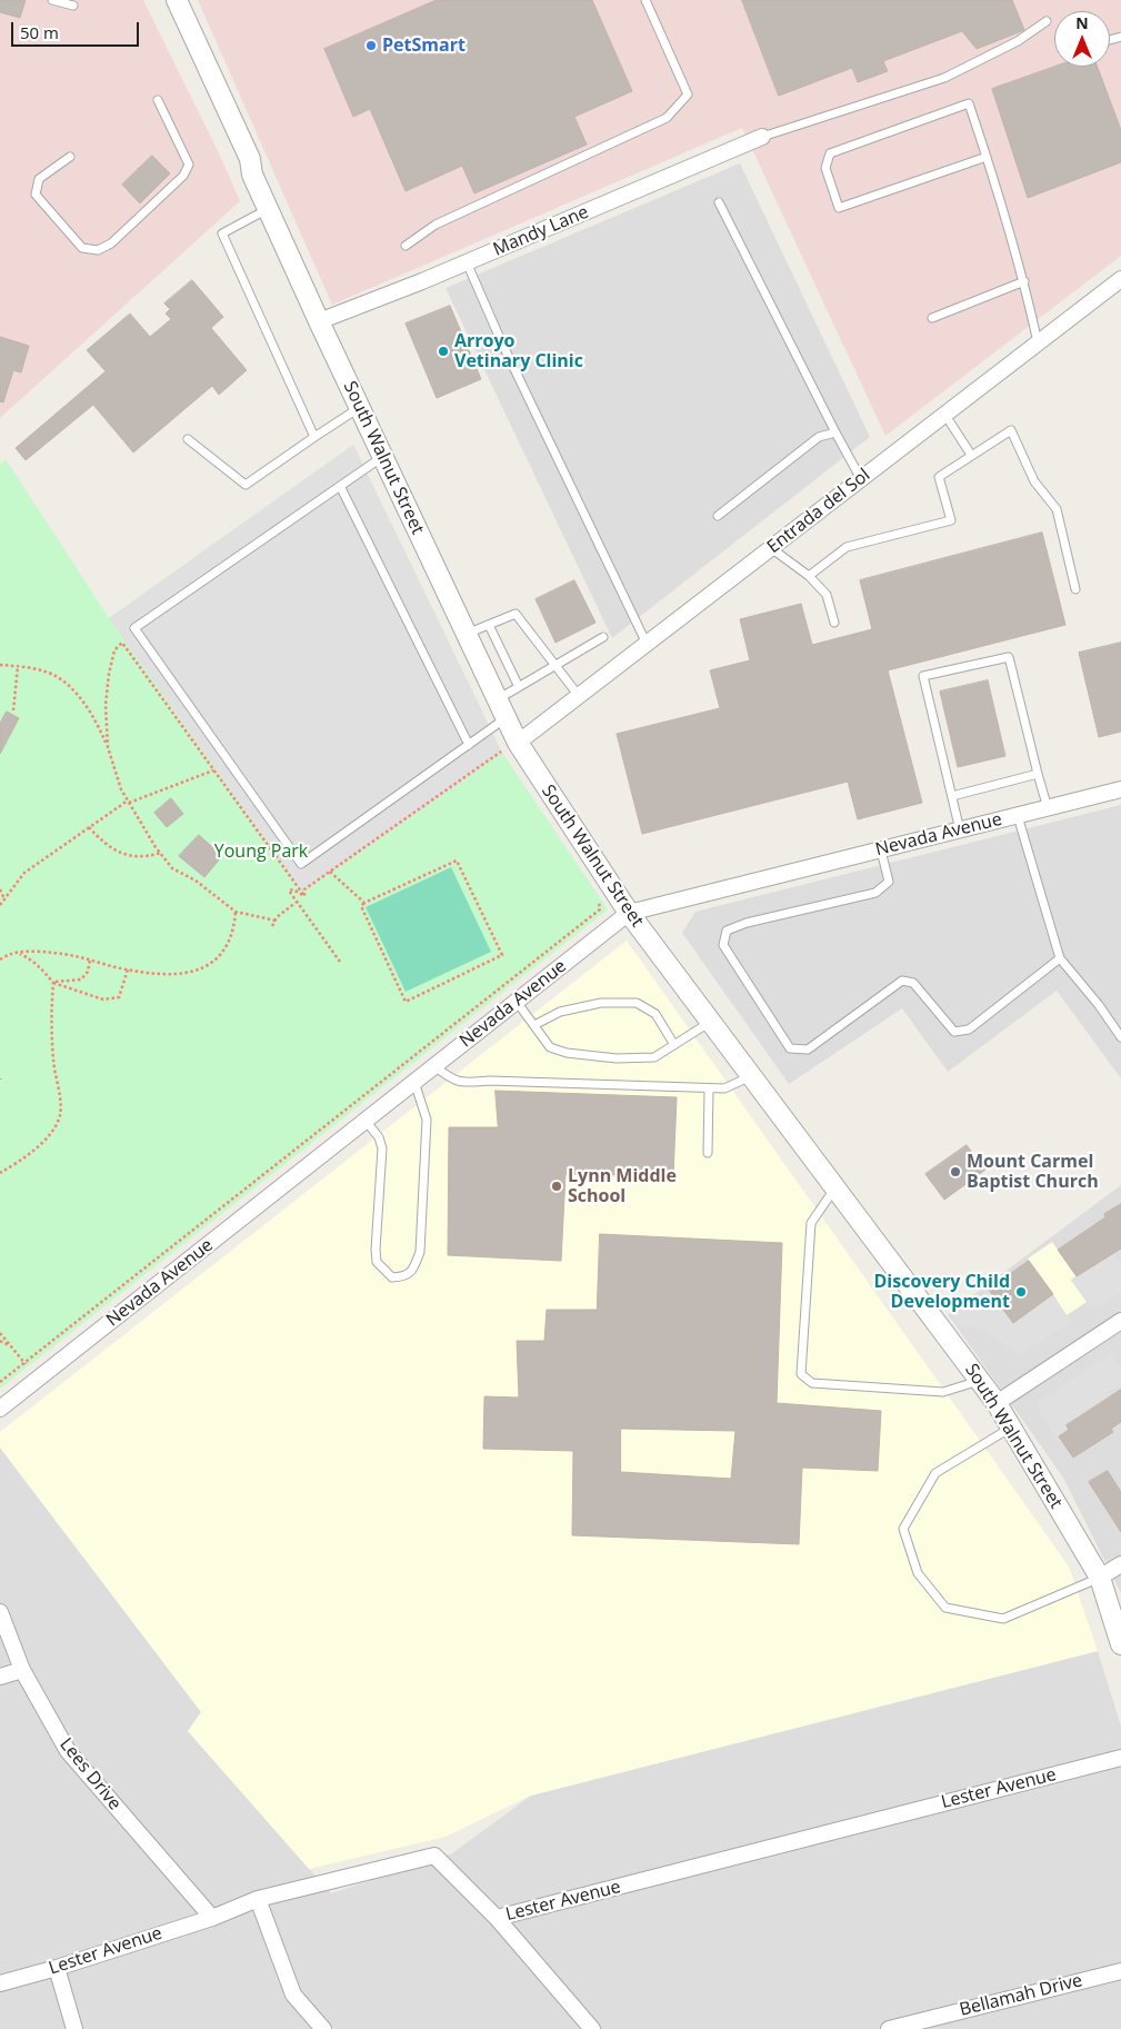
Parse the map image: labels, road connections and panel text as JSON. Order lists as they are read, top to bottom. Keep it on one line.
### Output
{"streets":{"street":["Mandy Lane","South Walnut Street","Entrada del Sol","Nevada Avenue","Lees Drive","Lester Avenue","Bellamah Drive"]},"crossings":[["Mandy Lane","South Walnut Street"],["South Walnut Street","Entrada del Sol"],["South Walnut Street","Nevada Avenue"],["Lees Drive","Lester Avenue"]],"parks":["Young Park"],"places":["PetSmart","Arroyo Vetinary Clinic","Mount Carmel Baptist Church","Lynn Middle School","Discovery Child Development"],"scale_bar":"50 m","north":"top"}
